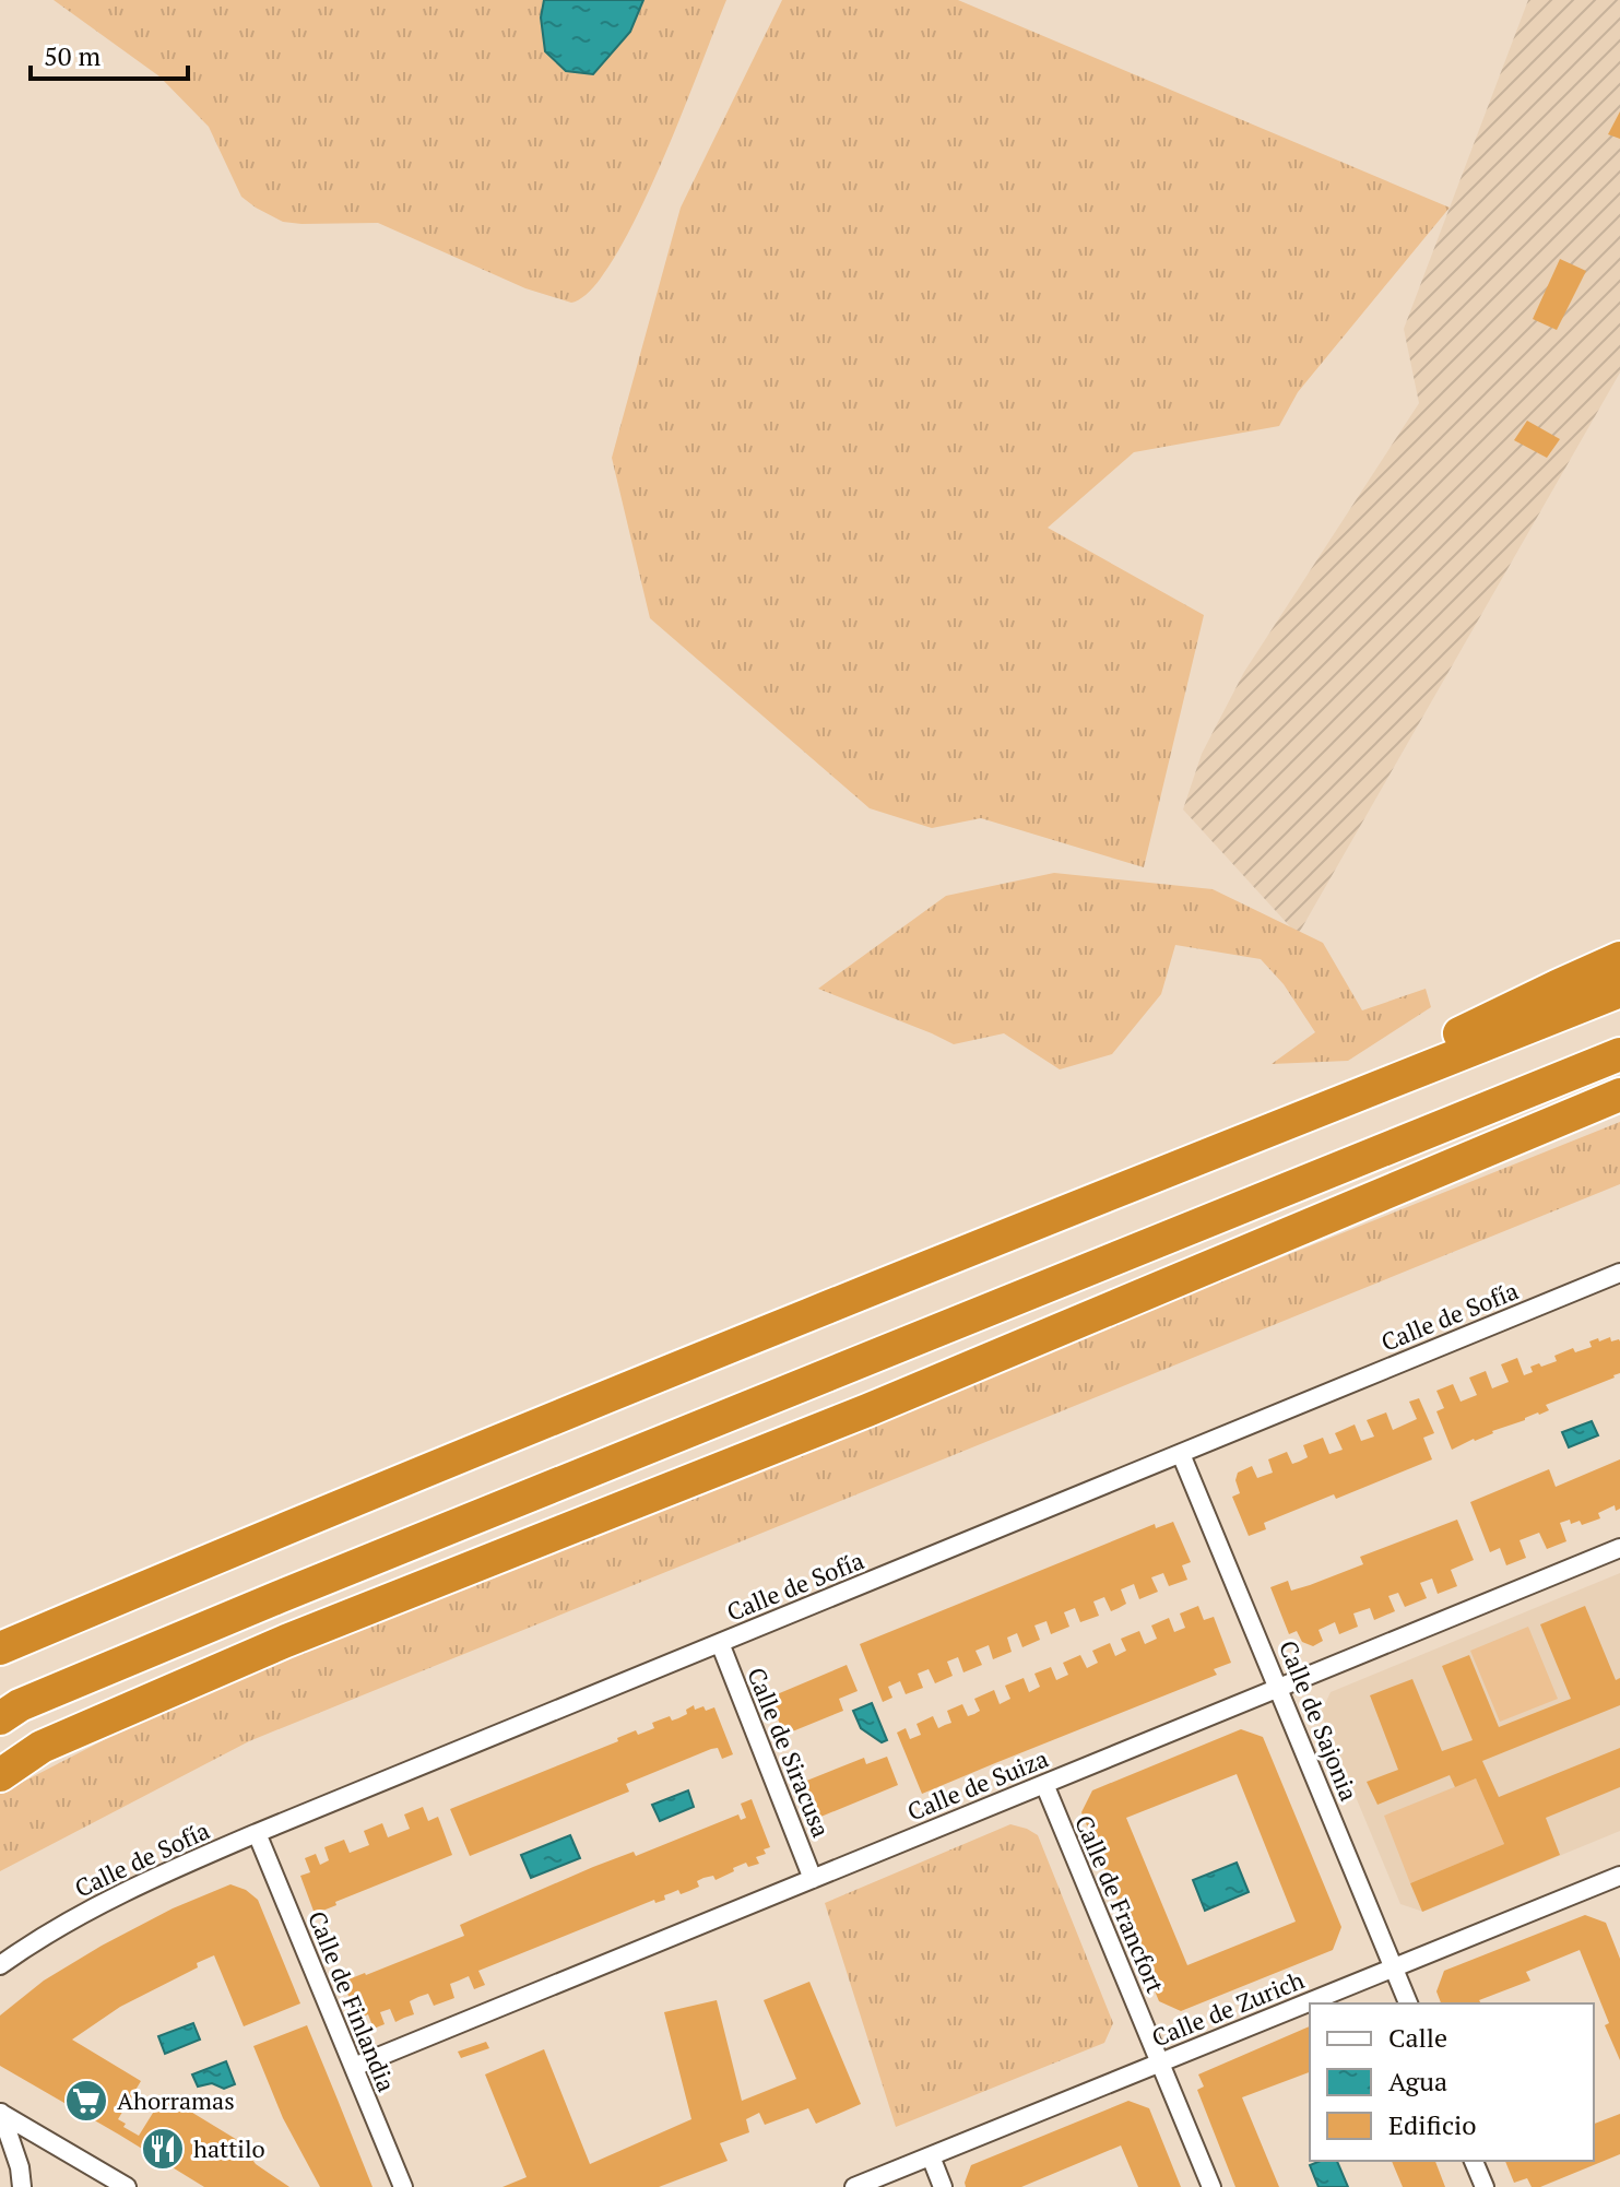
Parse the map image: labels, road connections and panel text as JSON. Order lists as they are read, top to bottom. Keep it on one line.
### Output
{"streets":{"street":["Calle de Sofía","Calle de Sajonia","Calle de Siracusa","Calle de Suiza","Calle de Francfort","Calle de Finlandia","Calle de Zurich"]},"crossings":[["Calle de Sofía","Calle de Sajonia"],["Calle de Sofía","Calle de Siracusa"],["Calle de Sofía","Calle de Finlandia"],["Calle de Sajonia","Calle de Suiza"],["Calle de Sajonia","Calle de Zurich"],["Calle de Siracusa","Calle de Suiza"],["Calle de Suiza","Calle de Francfort"],["Calle de Suiza","Calle de Finlandia"],["Calle de Francfort","Calle de Zurich"]],"places":{"supermarket":["Ahorramas"],"restaurant":["hattilo"]},"legend":["Calle","Agua","Edificio"],"scale_bar":"50 m"}
